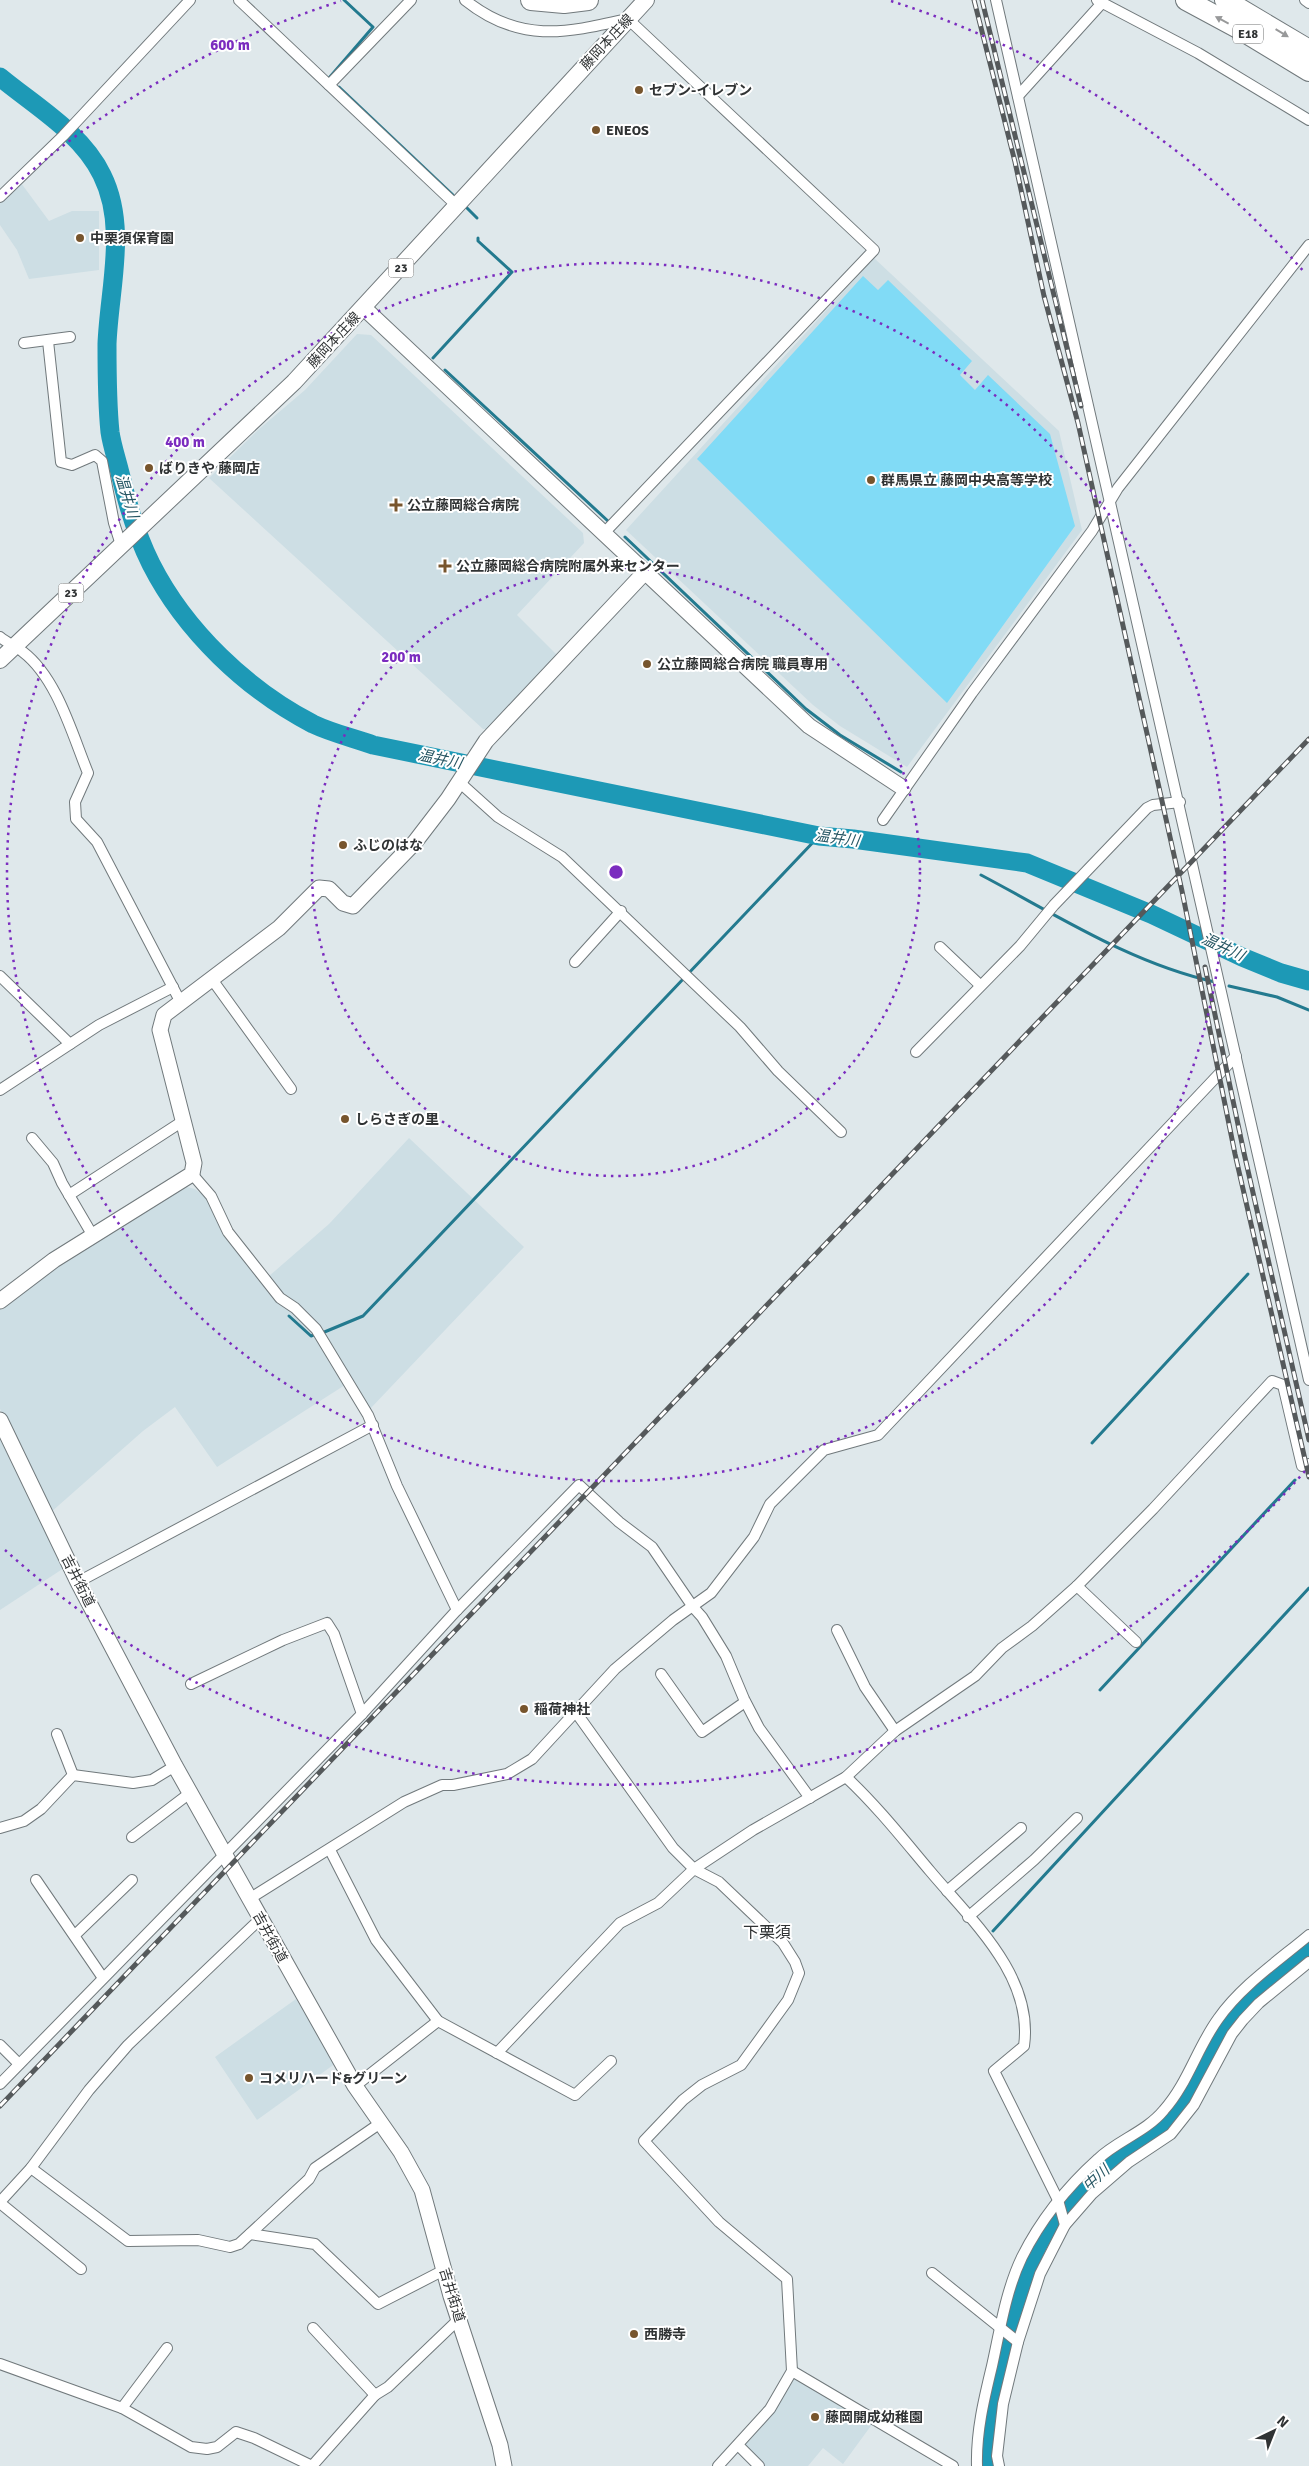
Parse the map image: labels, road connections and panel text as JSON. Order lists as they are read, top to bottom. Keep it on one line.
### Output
{"streets":{"highway":["E18"],"main road":["藤岡本庄線","23"],"street":["吉井街道"]},"districts":["下栗須"],"water":["温井川","中川"],"places":{"other":["セブン-イレブン","ENEOS","中栗須保育園","ばりきや 藤岡店","群馬県立 藤岡中央高等学校","公立藤岡総合病院 職員専用","ふじのはな","しらさぎの里","稲荷神社","コメリハード&グリーン","西勝寺","藤岡開成幼稚園"],"health":["公立藤岡総合病院","公立藤岡総合病院附属外来センター"]},"north":"top right","rings":["600 m","400 m","200 m"]}
